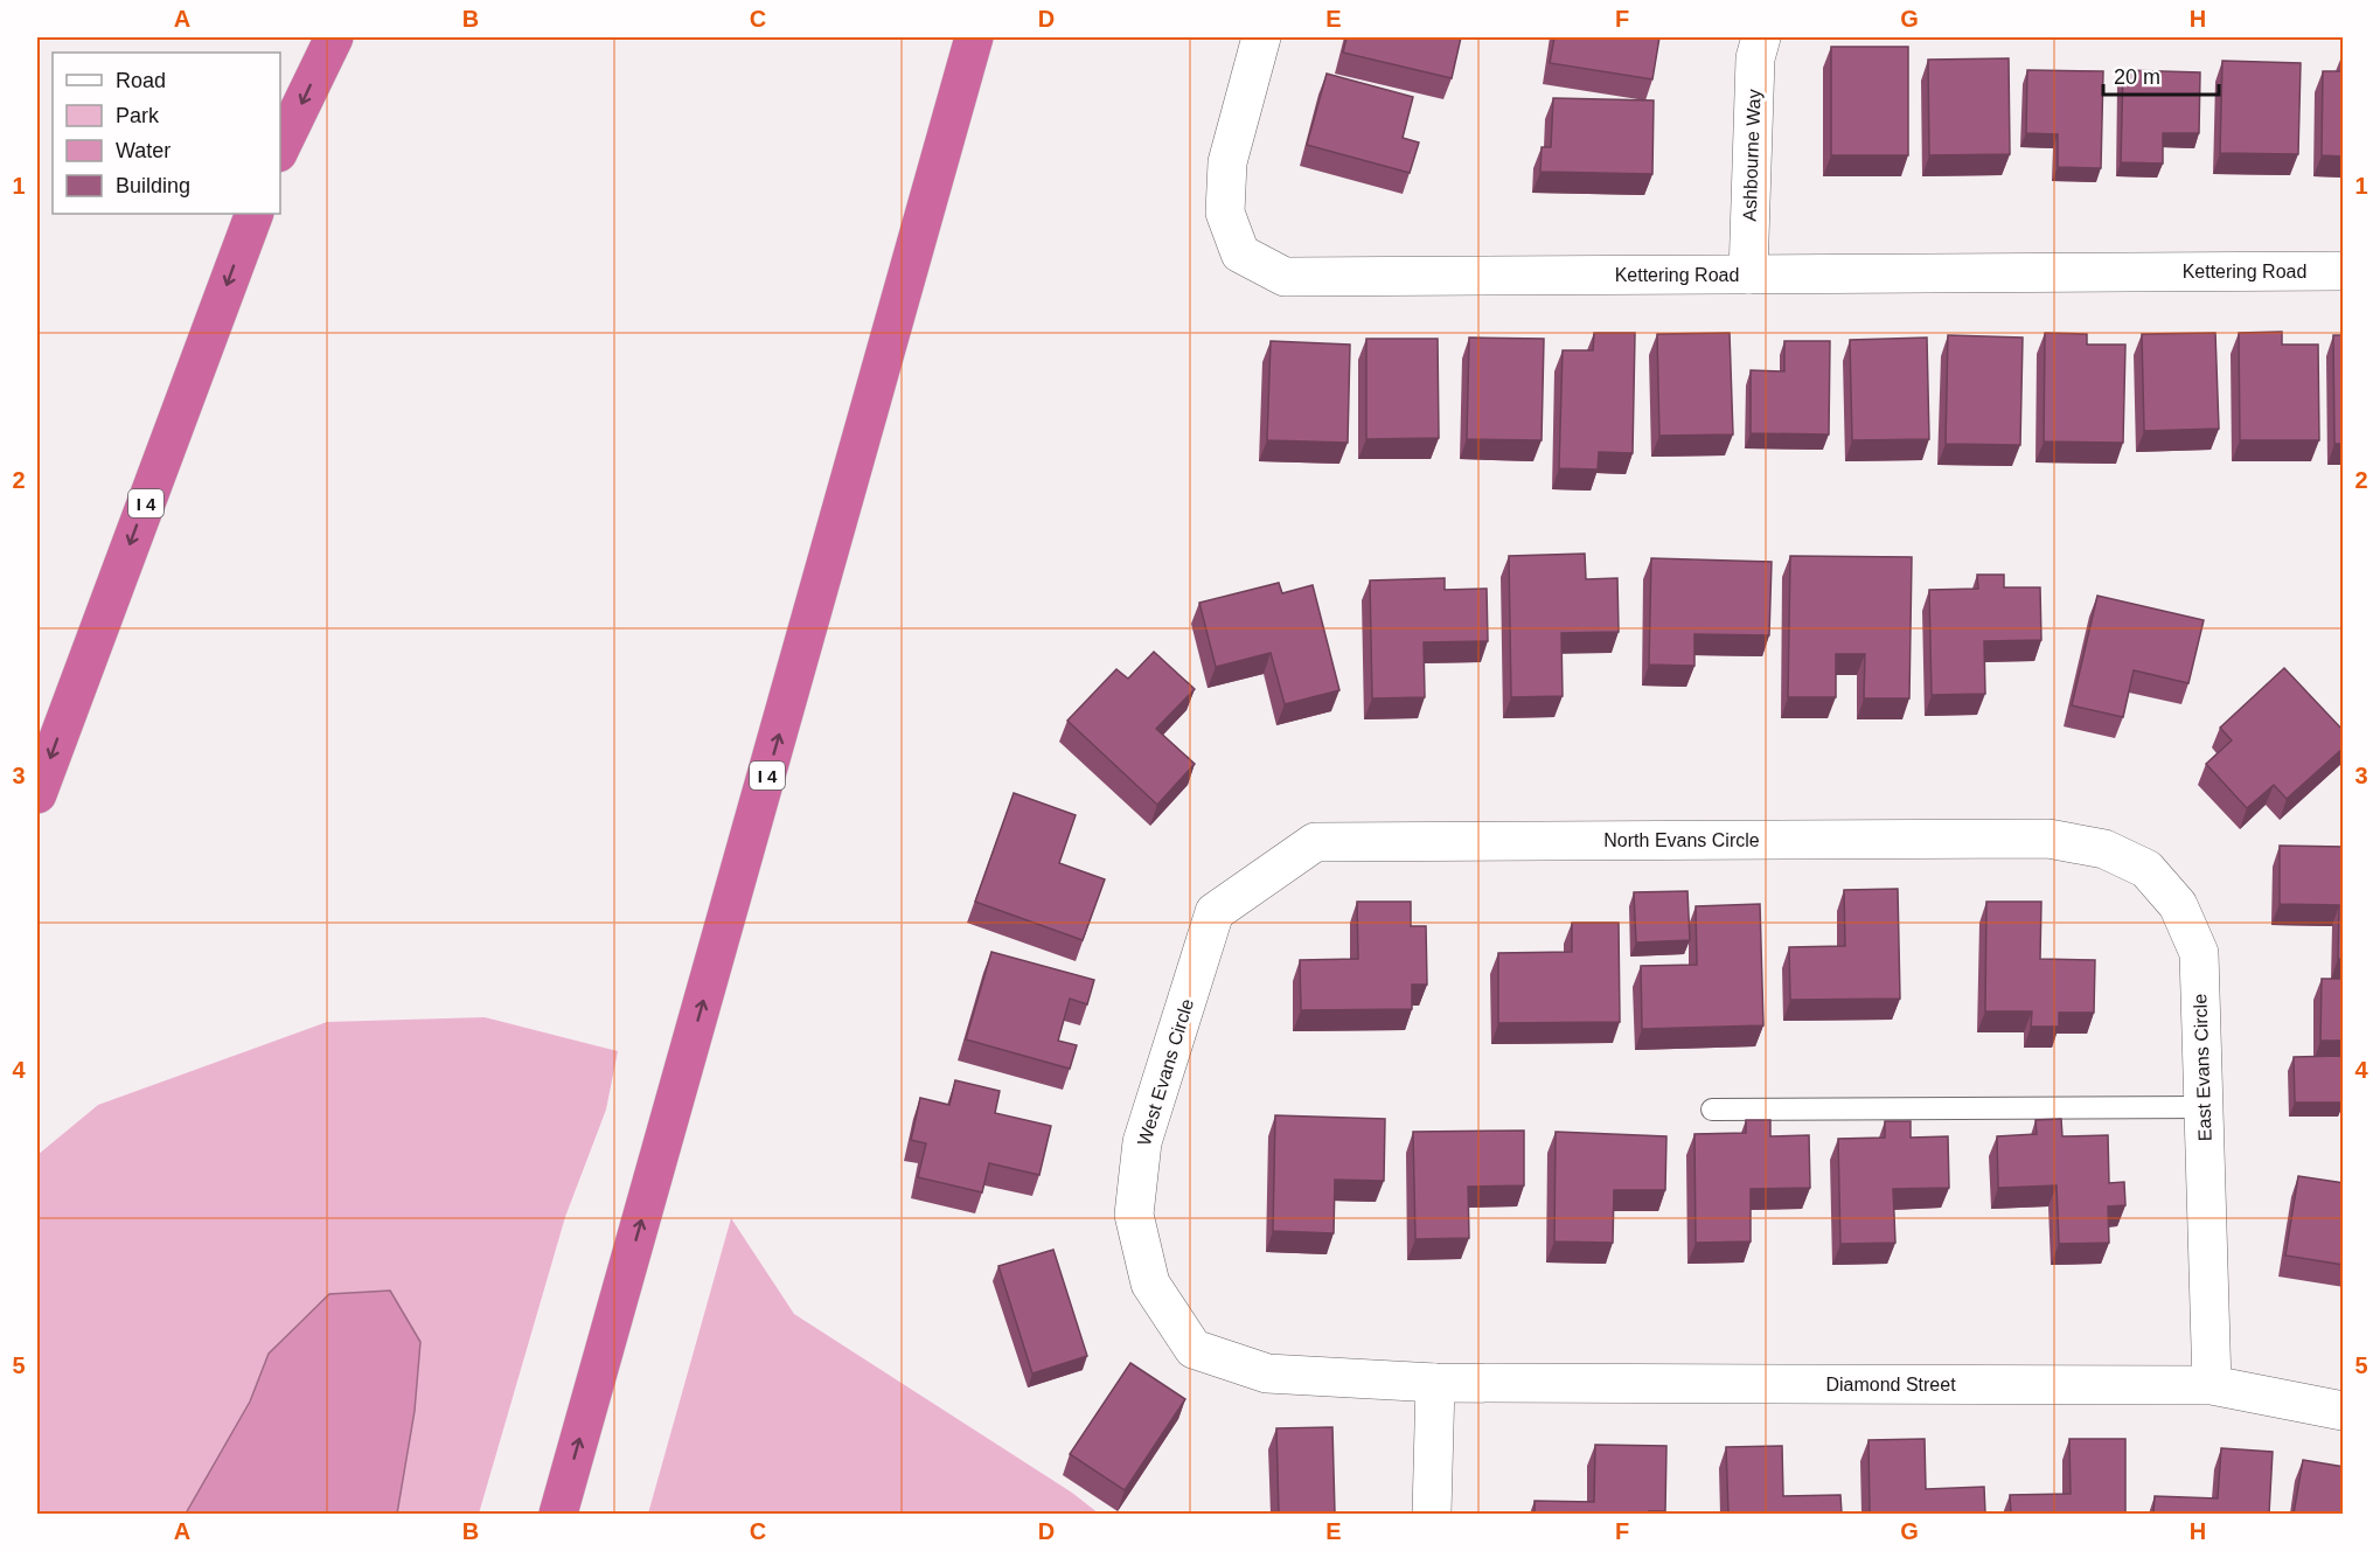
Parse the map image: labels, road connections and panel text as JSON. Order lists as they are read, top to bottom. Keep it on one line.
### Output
{"streets":{"highway":["I 4"],"street":["Ashbourne Way","Kettering Road","North Evans Circle","East Evans Circle","West Evans Circle","Diamond Street"]},"crossings":[["Ashbourne Way","Kettering Road"],["North Evans Circle","East Evans Circle"],["North Evans Circle","West Evans Circle"],["East Evans Circle","Diamond Street"],["West Evans Circle","Diamond Street"]],"legend":["Road","Park","Water","Building"],"scale_bar":"20 m","grid":{"columns":["A","B","C","D","E","F","G","H"],"rows":["1","2","3","4","5"]}}
